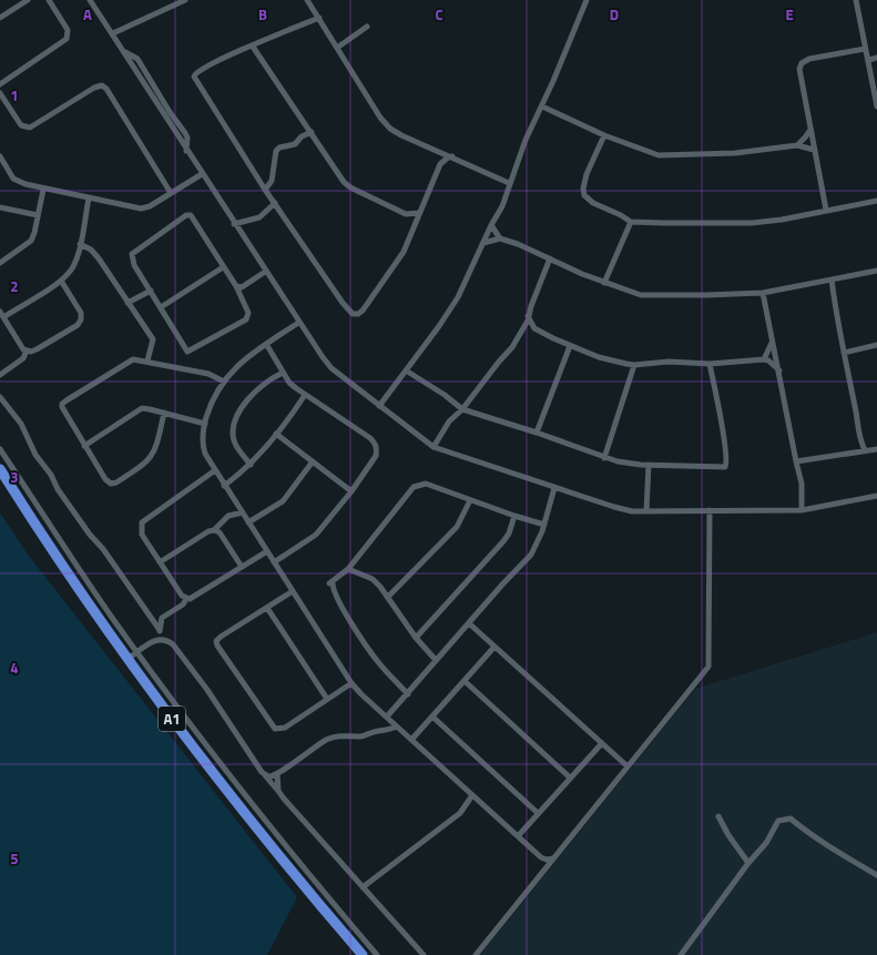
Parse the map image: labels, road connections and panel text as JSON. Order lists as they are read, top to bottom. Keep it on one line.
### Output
{"streets":{"highway":["A1"]},"grid":{"columns":["A","B","C","D","E"],"rows":["1","2","3","4","5"]}}
